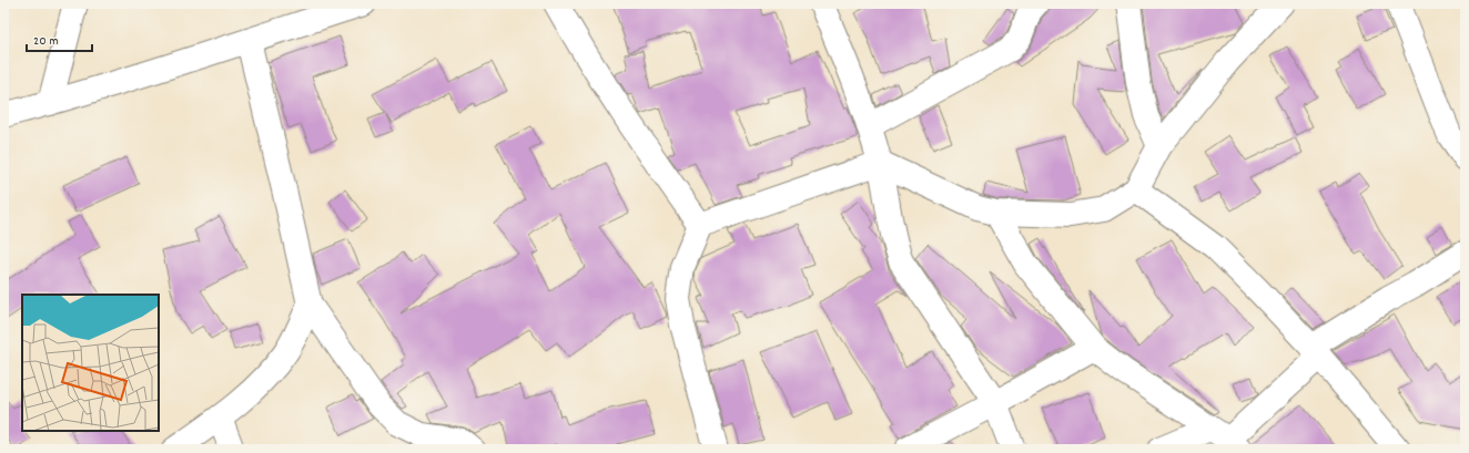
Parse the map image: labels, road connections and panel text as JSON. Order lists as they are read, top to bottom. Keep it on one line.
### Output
{"scale_bar":"20 m"}
